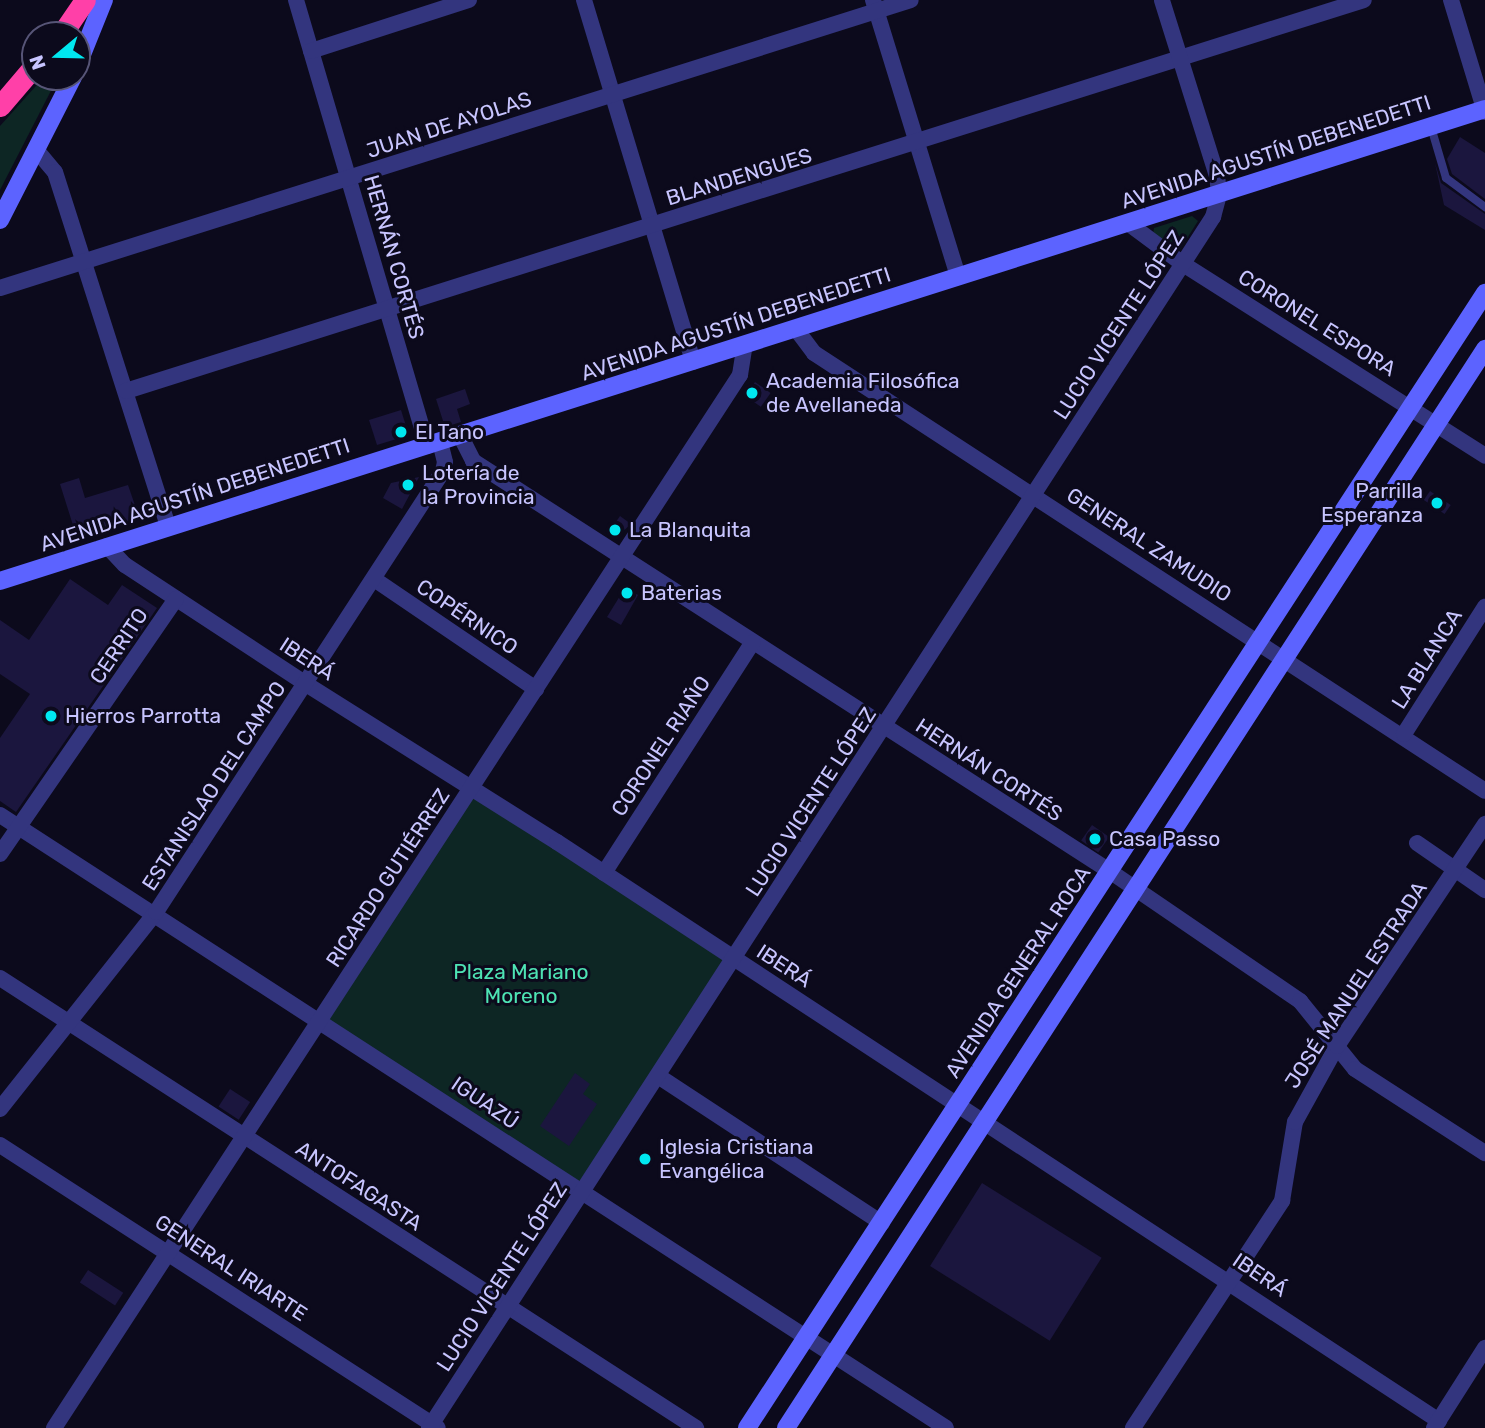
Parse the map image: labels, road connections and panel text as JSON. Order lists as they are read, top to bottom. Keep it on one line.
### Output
{"streets":{"main road":["AVENIDA AGUSTÍN DEBENEDETTI","AVENIDA GENERAL ROCA"],"street":["JUAN DE AYOLAS","BLANDENGUES","HERNÁN CORTÉS","CORONEL ESPORA","LUCIO VICENTE LÓPEZ","GENERAL ZAMUDIO","COPÉRNICO","CERRITO","IBERÁ","LA BLANCA","CORONEL RIAÑO","ESTANISLAO DEL CAMPO","RICARDO GUTIÉRREZ","JOSÉ MANUEL ESTRADA","IGUAZÚ","ANTOFAGASTA","GENERAL IRIARTE"]},"crossings":[["JUAN DE AYOLAS","HERNÁN CORTÉS"],["AVENIDA AGUSTÍN DEBENEDETTI","HERNÁN CORTÉS"],["AVENIDA AGUSTÍN DEBENEDETTI","CORONEL ESPORA"],["AVENIDA AGUSTÍN DEBENEDETTI","LUCIO VICENTE LÓPEZ"],["AVENIDA AGUSTÍN DEBENEDETTI","GENERAL ZAMUDIO"],["AVENIDA AGUSTÍN DEBENEDETTI","IBERÁ"],["AVENIDA AGUSTÍN DEBENEDETTI","RICARDO GUTIÉRREZ"],["BLANDENGUES","HERNÁN CORTÉS"],["HERNÁN CORTÉS","LUCIO VICENTE LÓPEZ"],["HERNÁN CORTÉS","CORONEL RIAÑO"],["HERNÁN CORTÉS","ESTANISLAO DEL CAMPO"],["HERNÁN CORTÉS","RICARDO GUTIÉRREZ"],["HERNÁN CORTÉS","AVENIDA GENERAL ROCA"],["HERNÁN CORTÉS","JOSÉ MANUEL ESTRADA"],["CORONEL ESPORA","LUCIO VICENTE LÓPEZ"],["CORONEL ESPORA","AVENIDA GENERAL ROCA"],["LUCIO VICENTE LÓPEZ","GENERAL ZAMUDIO"],["LUCIO VICENTE LÓPEZ","IBERÁ"],["LUCIO VICENTE LÓPEZ","IGUAZÚ"],["LUCIO VICENTE LÓPEZ","ANTOFAGASTA"],["LUCIO VICENTE LÓPEZ","GENERAL IRIARTE"],["GENERAL ZAMUDIO","LA BLANCA"],["GENERAL ZAMUDIO","AVENIDA GENERAL ROCA"],["COPÉRNICO","ESTANISLAO DEL CAMPO"],["COPÉRNICO","RICARDO GUTIÉRREZ"],["CERRITO","IBERÁ"],["CERRITO","IGUAZÚ"],["IBERÁ","CORONEL RIAÑO"],["IBERÁ","ESTANISLAO DEL CAMPO"],["IBERÁ","RICARDO GUTIÉRREZ"],["IBERÁ","AVENIDA GENERAL ROCA"],["IBERÁ","JOSÉ MANUEL ESTRADA"],["ESTANISLAO DEL CAMPO","IGUAZÚ"],["ESTANISLAO DEL CAMPO","ANTOFAGASTA"],["RICARDO GUTIÉRREZ","IGUAZÚ"],["RICARDO GUTIÉRREZ","ANTOFAGASTA"],["RICARDO GUTIÉRREZ","GENERAL IRIARTE"],["AVENIDA GENERAL ROCA","IGUAZÚ"]],"parks":["Plaza Mariano Moreno"],"places":["Academia Filosófica de Avellaneda","El Tano","Lotería de la Provincia","Parrilla Esperanza","La Blanquita","Baterias","Hierros Parrotta","Casa Passo","Iglesia Cristiana Evangélica"],"north":"left"}
